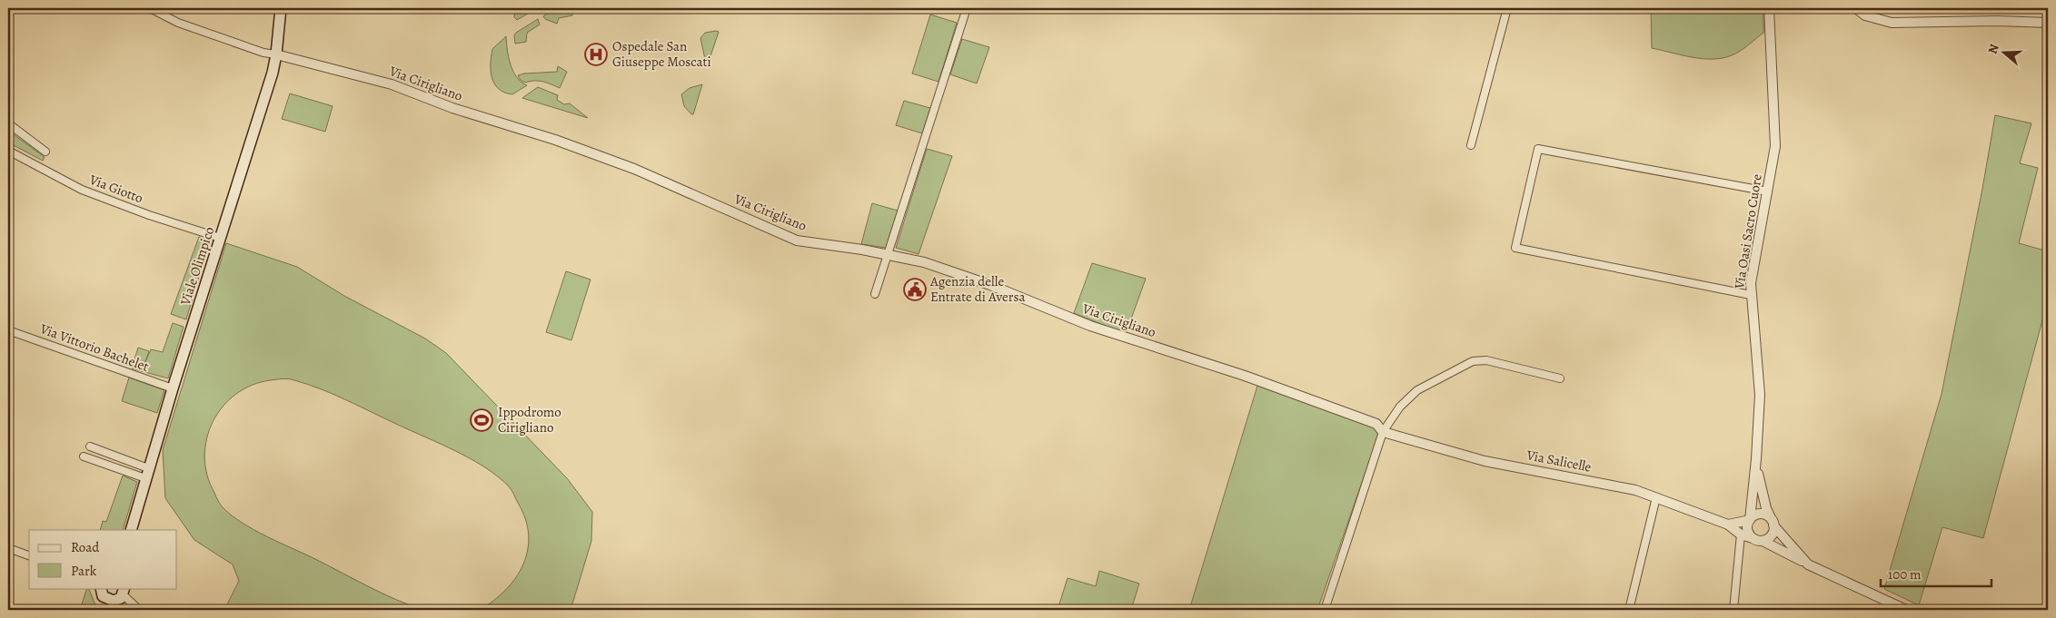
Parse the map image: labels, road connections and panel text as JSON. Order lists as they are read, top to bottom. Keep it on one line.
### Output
{"streets":{"main road":["Viale Olimpico"],"street":["Via Cirigliano","Via Giotto","Via Oasi Sacro Cuore","Via Vittorio Bachelet","Via Salicelle"]},"crossings":[["Via Cirigliano","Viale Olimpico"],["Via Cirigliano","Via Salicelle"],["Via Giotto","Viale Olimpico"],["Viale Olimpico","Via Vittorio Bachelet"]],"places":{"hospital":["Ospedale San Giuseppe Moscati"],"public building":["Agenzia delle Entrate di Aversa"],"sports":["Ippodromo Cirigliano"]},"legend":["Road","Park"],"scale_bar":"100 m","north":"left"}
